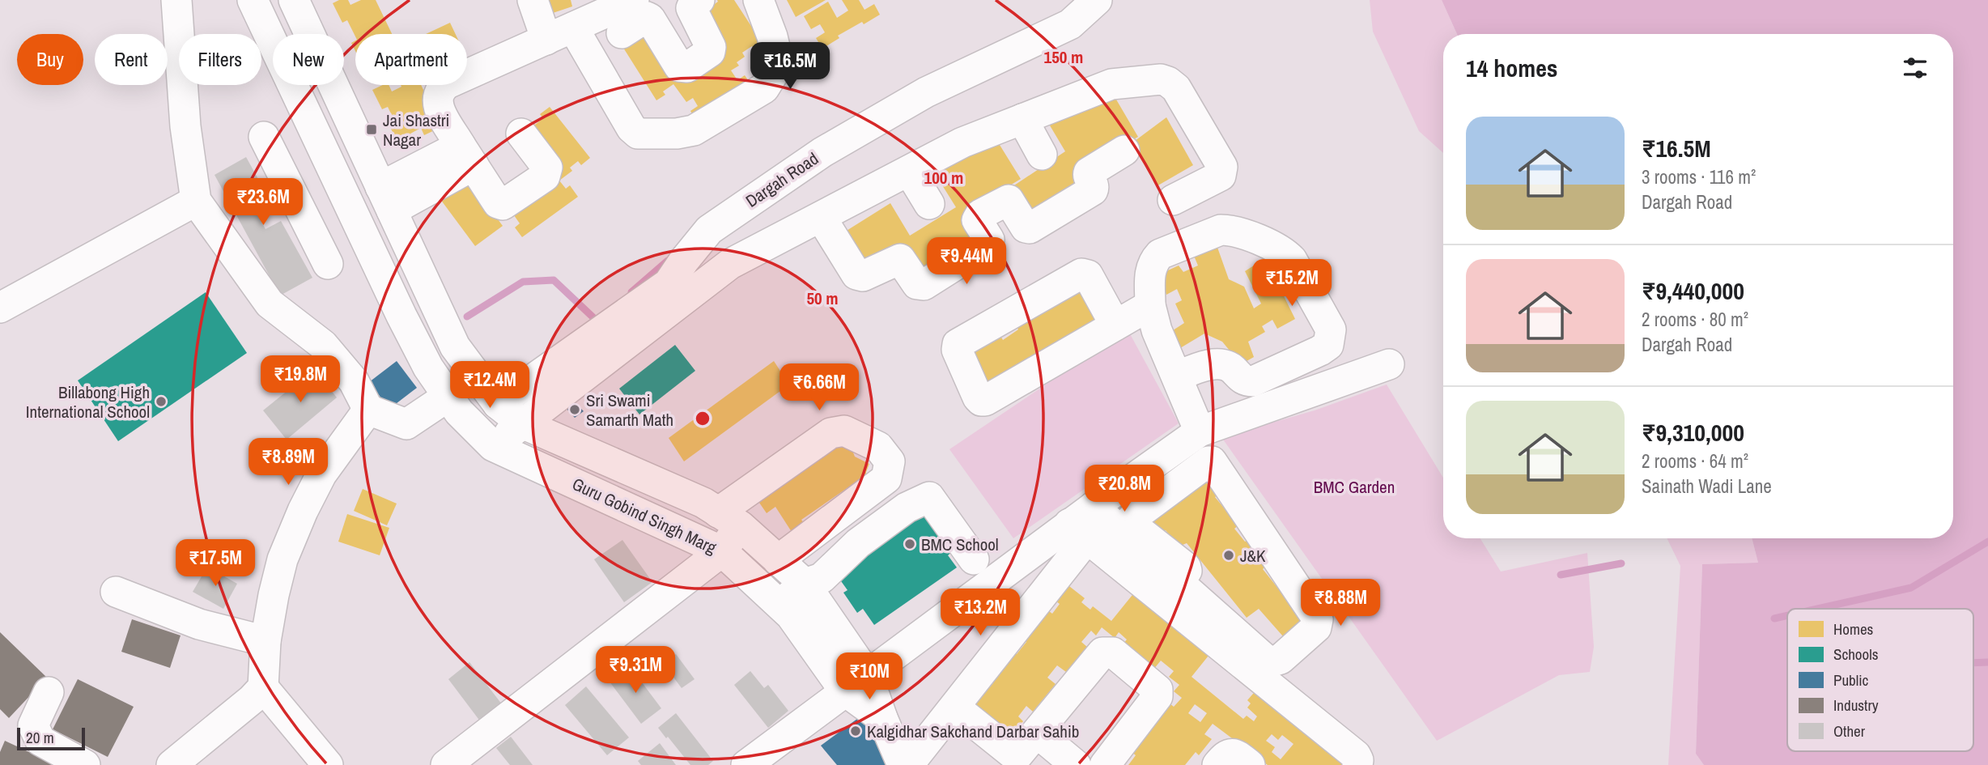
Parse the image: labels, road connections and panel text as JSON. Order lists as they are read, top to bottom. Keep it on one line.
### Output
{"streets":{"street":["Dargah Road","Guru Gobind Singh Marg"]},"crossings":[["Dargah Road","Guru Gobind Singh Marg"]],"parks":["BMC Garden"],"places":{"transit":["Jai Shastri Nagar"],"other":["Billabong High International School","Sri Swami Samarth Math","BMC School","J&K","Kalgidhar Sakchand Darbar Sahib"]},"legend":["Homes","Schools","Public","Industry","Other"],"scale_bar":"20 m","page":{"chip":["Buy","Rent","Filters","New","Apartment"],"heading":"14 homes","price":["₹16.5M","₹23.6M","₹9.44M","₹15.2M","₹19.8M","₹12.4M","₹6.66M","₹8.89M","₹20.8M","₹17.5M","₹8.88M","₹13.2M","₹9.31M","₹10M"],"list":[{"name":"₹16.5M","note":"3 rooms · 116 m² · Dargah Road"},{"name":"₹9,440,000","note":"2 rooms · 80 m² · Dargah Road"},{"name":"₹9,310,000","note":"2 rooms · 64 m² · Sainath Wadi Lane"}],"scale":"20 m"},"rings":["150 m","100 m","50 m"]}
